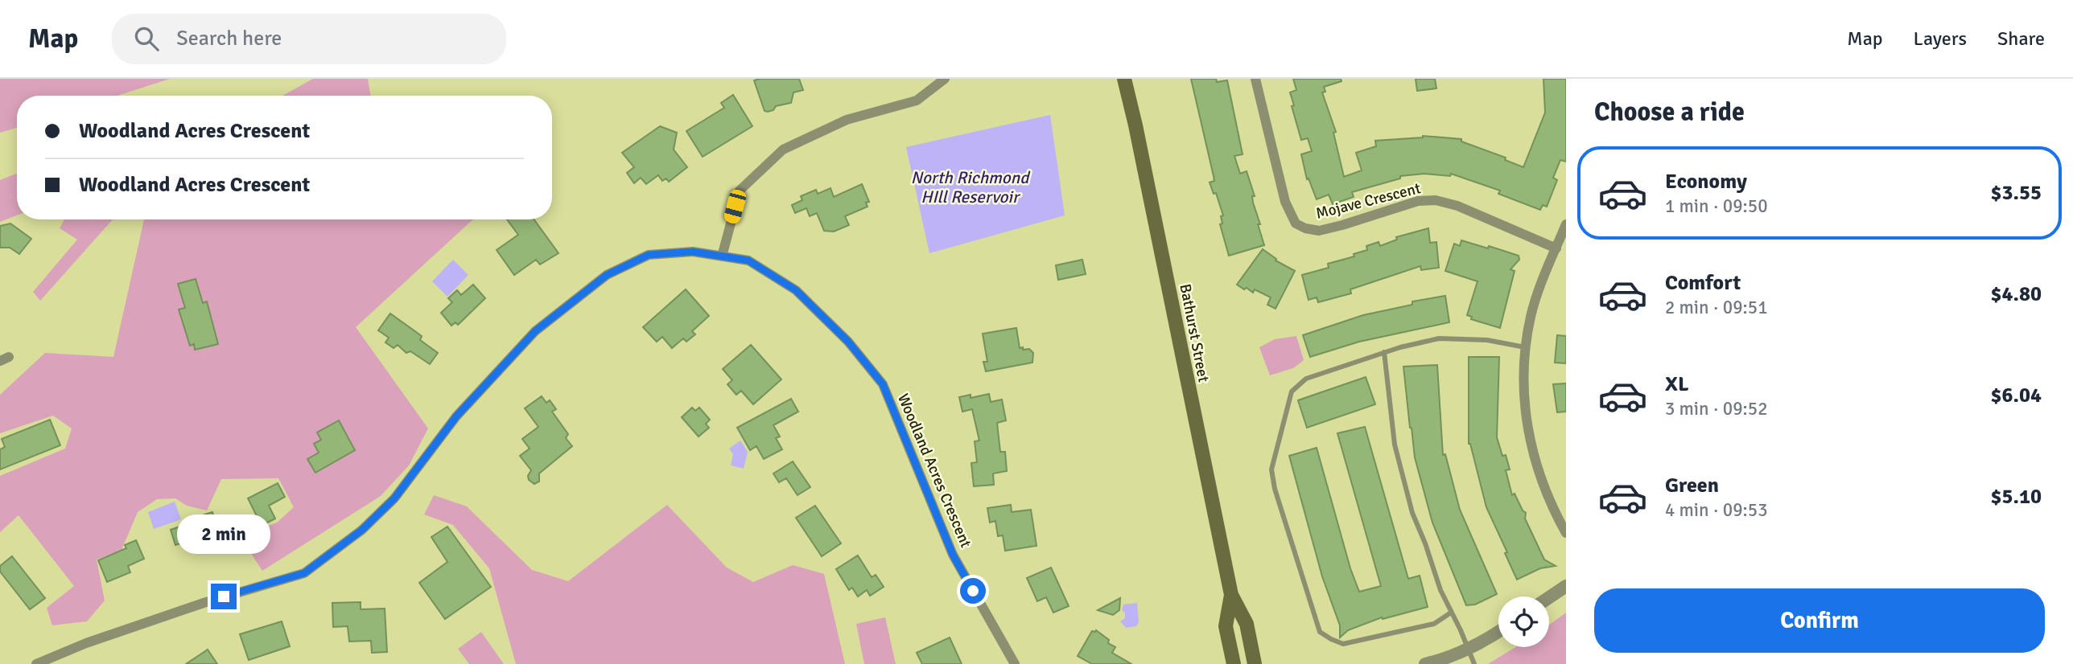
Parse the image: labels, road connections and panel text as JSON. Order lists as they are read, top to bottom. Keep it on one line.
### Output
{"streets":{"main road":["Bathurst Street"],"street":["Mojave Crescent","Woodland Acres Crescent"]},"water":["North Richmond HIll Reservoir"],"page":{"header":"Map","search":"Search here","nav":["Map","Layers","Share"],"heading":"Choose a ride","banner":["Woodland Acres Crescent","Woodland Acres Crescent"],"list":[{"name":"Economy","note":"1 min · 09:50","value":"$3.55"},{"name":"Comfort","note":"2 min · 09:51","value":"$4.80"},{"name":"XL","note":"3 min · 09:52","value":"$6.04"},{"name":"Green","note":"4 min · 09:53","value":"$5.10"}],"bubble":"2 min","buttons":"Confirm"}}
